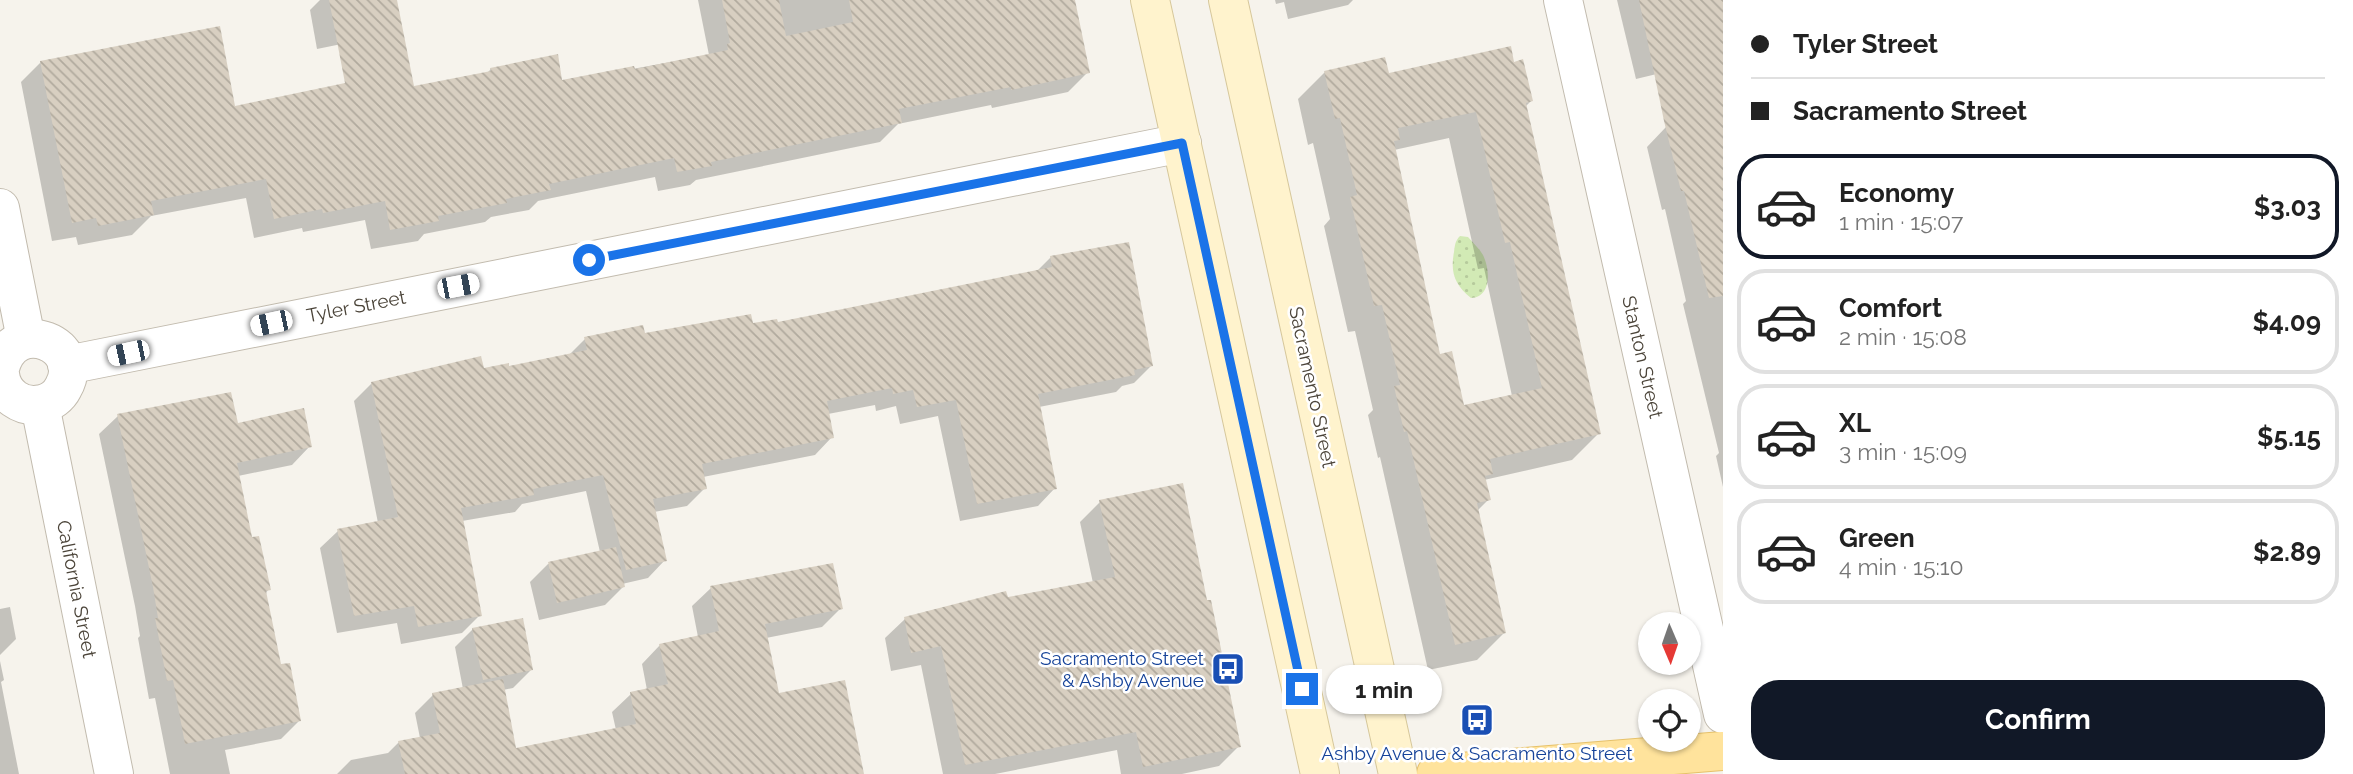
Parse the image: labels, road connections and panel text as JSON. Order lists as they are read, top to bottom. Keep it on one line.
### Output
{"streets":{"street":["Tyler Street","Stanton Street","Sacramento Street","California Street"]},"places":{"bus stop":["Sacramento Street & Ashby Avenue","Ashby Avenue & Sacramento Street"]},"north":"bottom","page":{"banner":["Tyler Street","Sacramento Street"],"list":[{"name":"Economy","note":"1 min · 15:07","value":"$3.03"},{"name":"Comfort","note":"2 min · 15:08","value":"$4.09"},{"name":"XL","note":"3 min · 15:09","value":"$5.15"},{"name":"Green","note":"4 min · 15:10","value":"$2.89"}],"bubble":"1 min","buttons":"Confirm"}}
